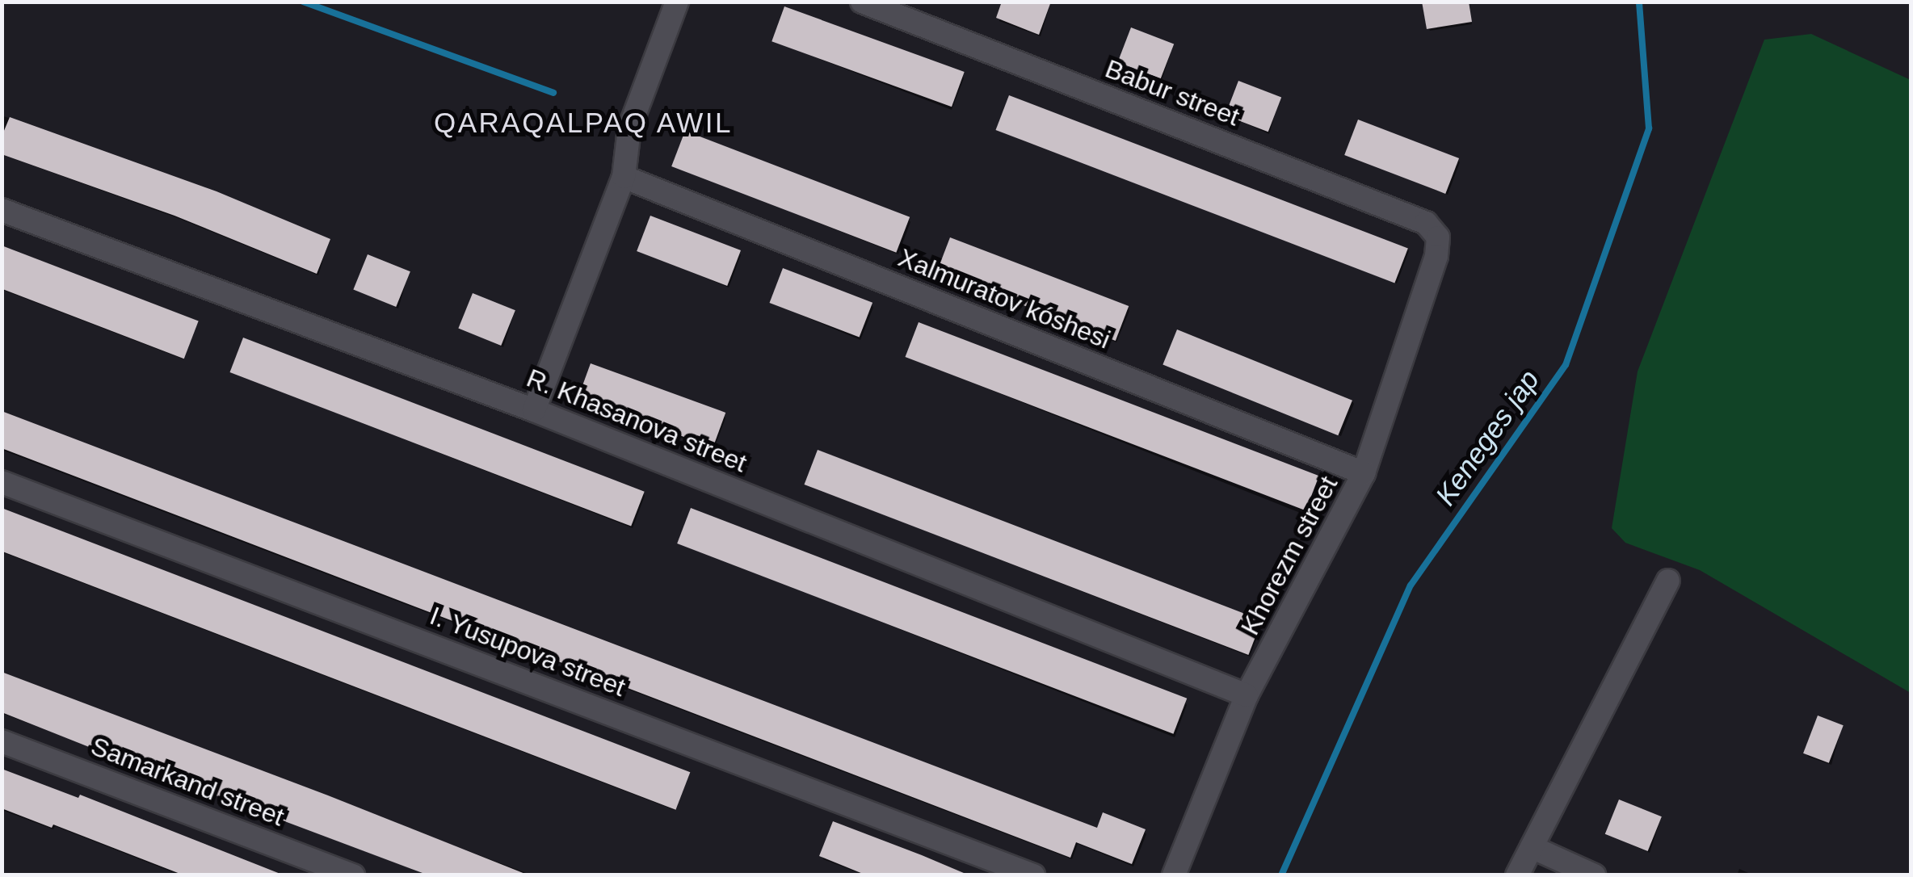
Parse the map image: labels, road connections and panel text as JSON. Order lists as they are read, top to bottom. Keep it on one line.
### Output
{"streets":{"street":["Babur street","Xalmuratov kóshesi","R. Khasanova street","Khorezm street","I. Yusupova street","Samarkand street"]},"crossings":[["Babur street","Khorezm street"],["Xalmuratov kóshesi","Khorezm street"],["R. Khasanova street","Khorezm street"]],"districts":["QARAQALPAQ AWIL"],"water":["Keneges jap"]}
